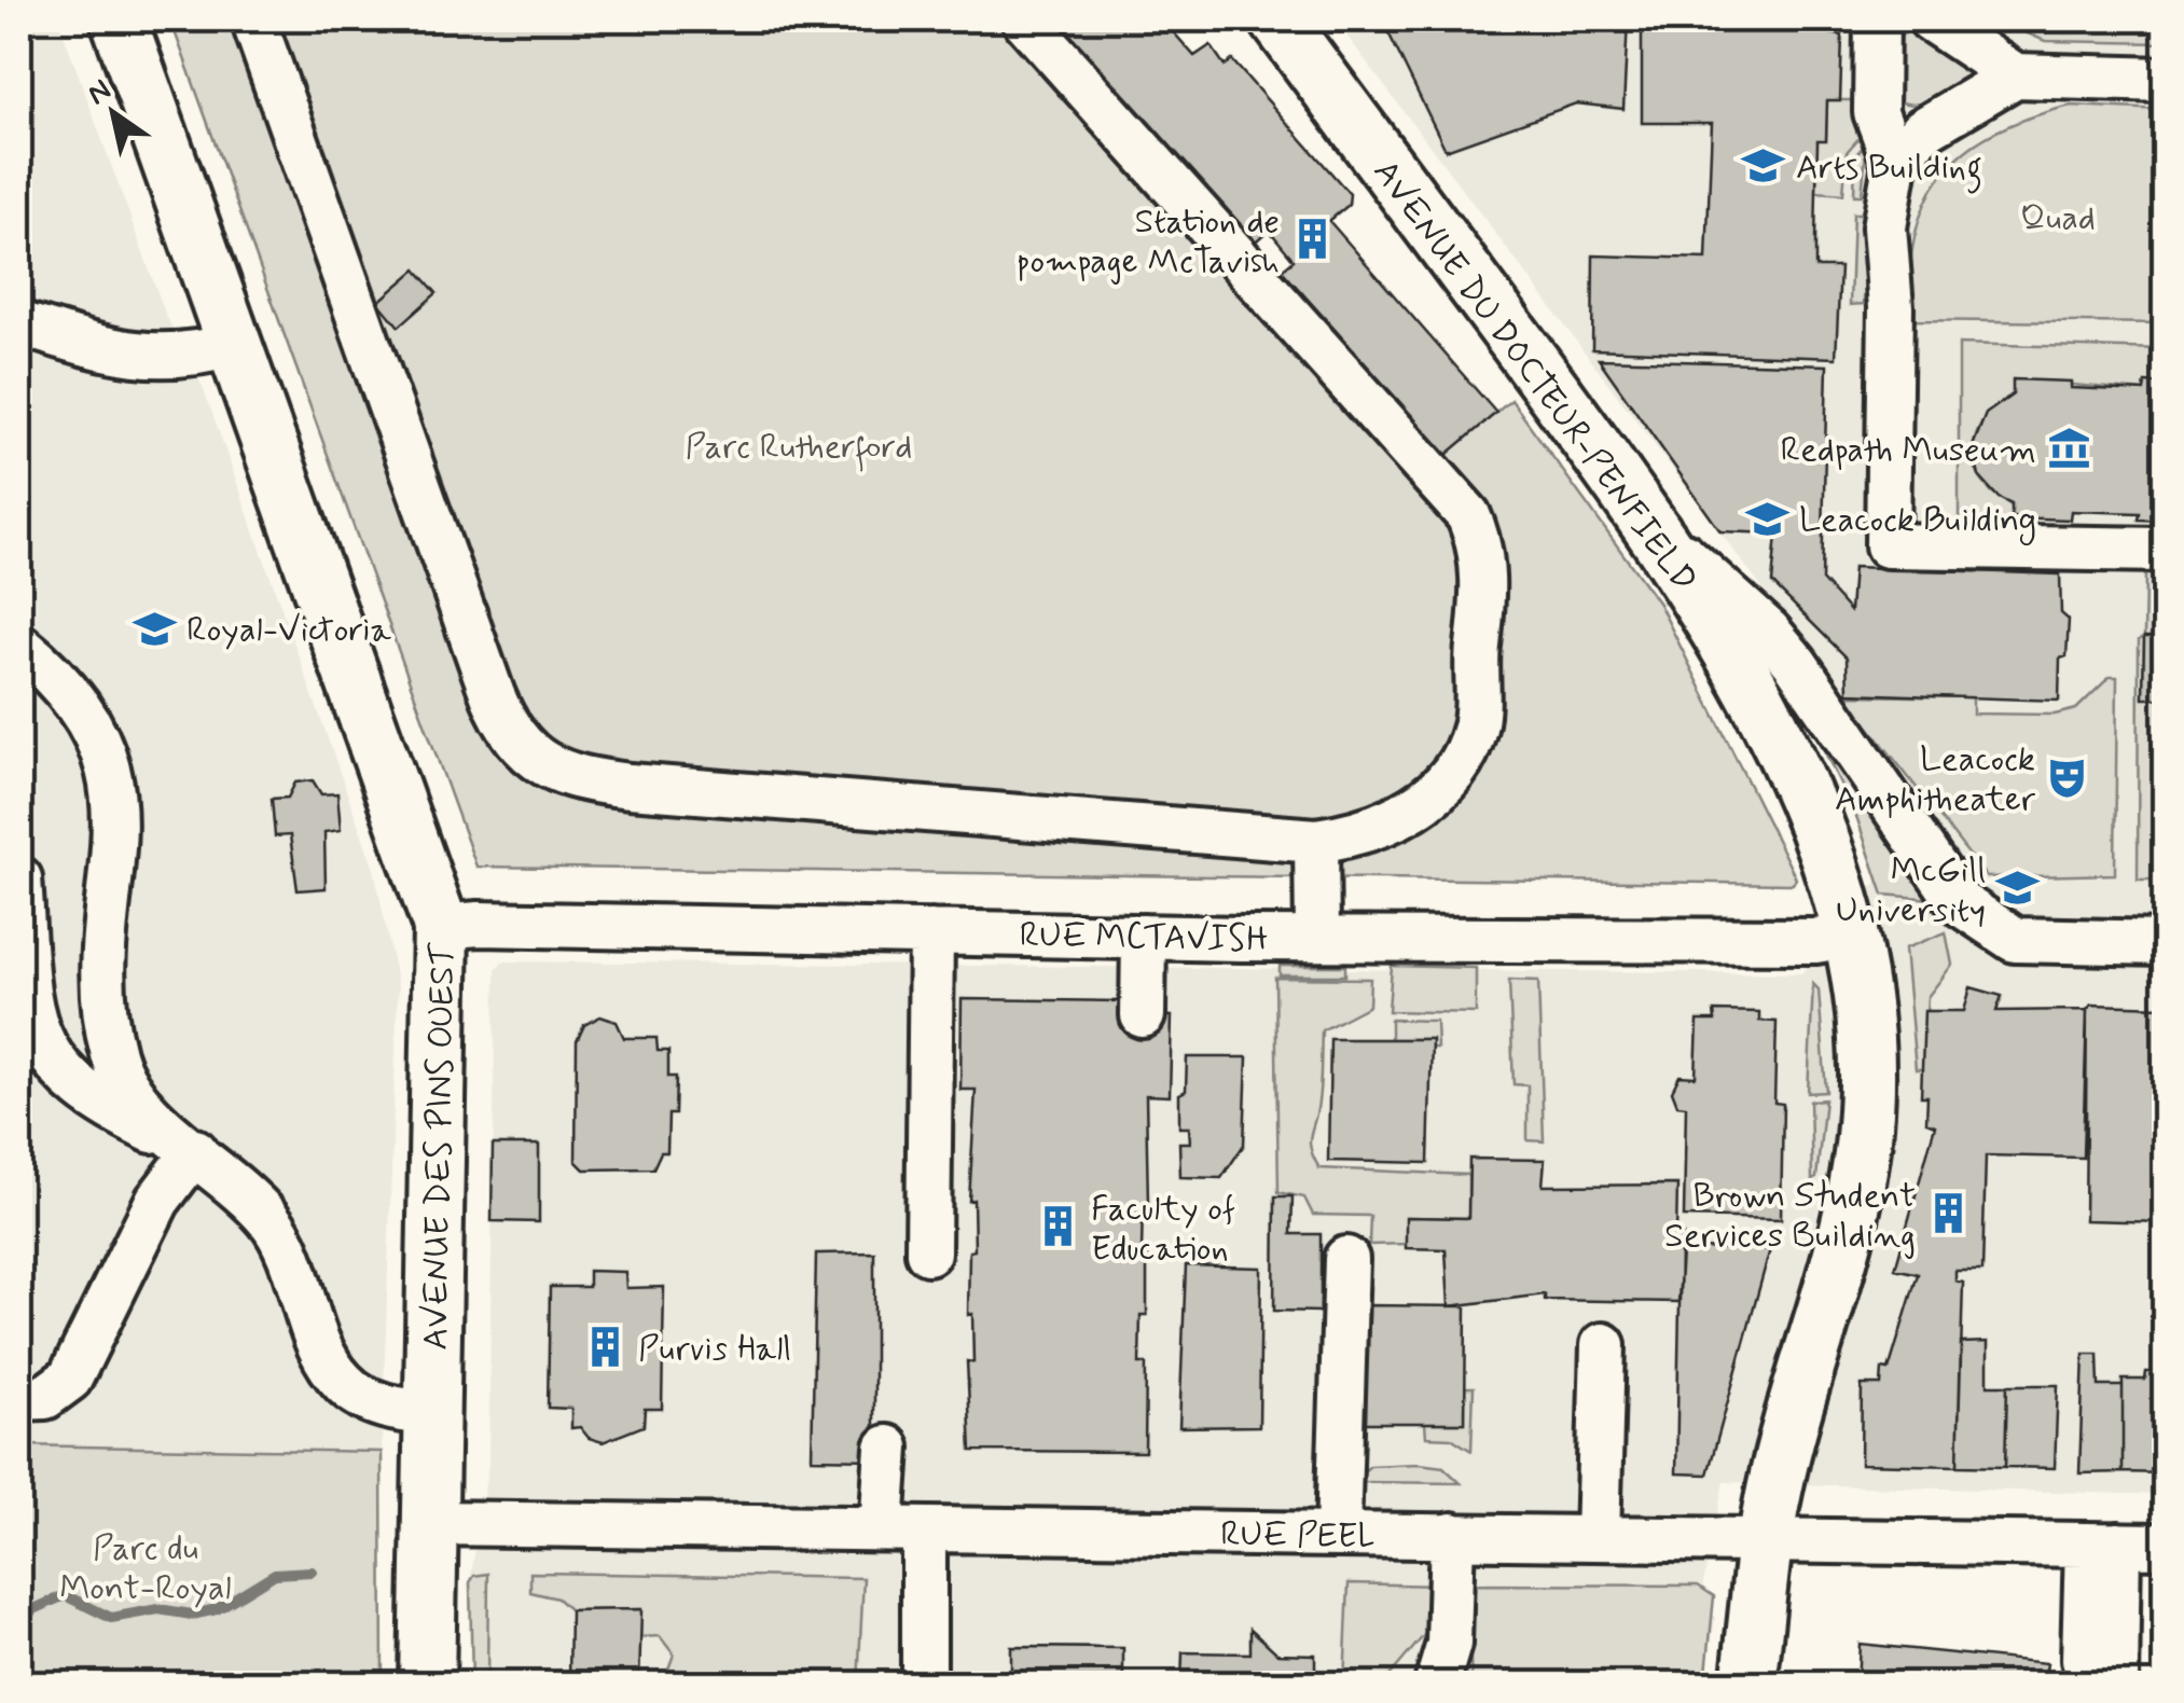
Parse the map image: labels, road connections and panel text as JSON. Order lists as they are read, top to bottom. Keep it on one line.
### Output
{"streets":{"main road":["AVENUE DU DOCTEUR-PENFIELD","AVENUE DES PINS OUEST"],"street":["RUE MCTAVISH","RUE PEEL"]},"crossings":[["AVENUE DU DOCTEUR-PENFIELD","RUE MCTAVISH"],["AVENUE DU DOCTEUR-PENFIELD","RUE PEEL"],["RUE MCTAVISH","AVENUE DES PINS OUEST"],["AVENUE DES PINS OUEST","RUE PEEL"]],"parks":["Quad","Parc Rutherford","Parc du Mont-Royal"],"places":{"school or university":["Arts Building","Leacock Building","Royal-Victoria","McGill University"],"building":["Station de pompage McTavish","Brown Student Services Building","Faculty of Education","Purvis Hall"],"museum":["Redpath Museum"],"theatre":["Leacock Amphitheater"]},"north":"top left"}
